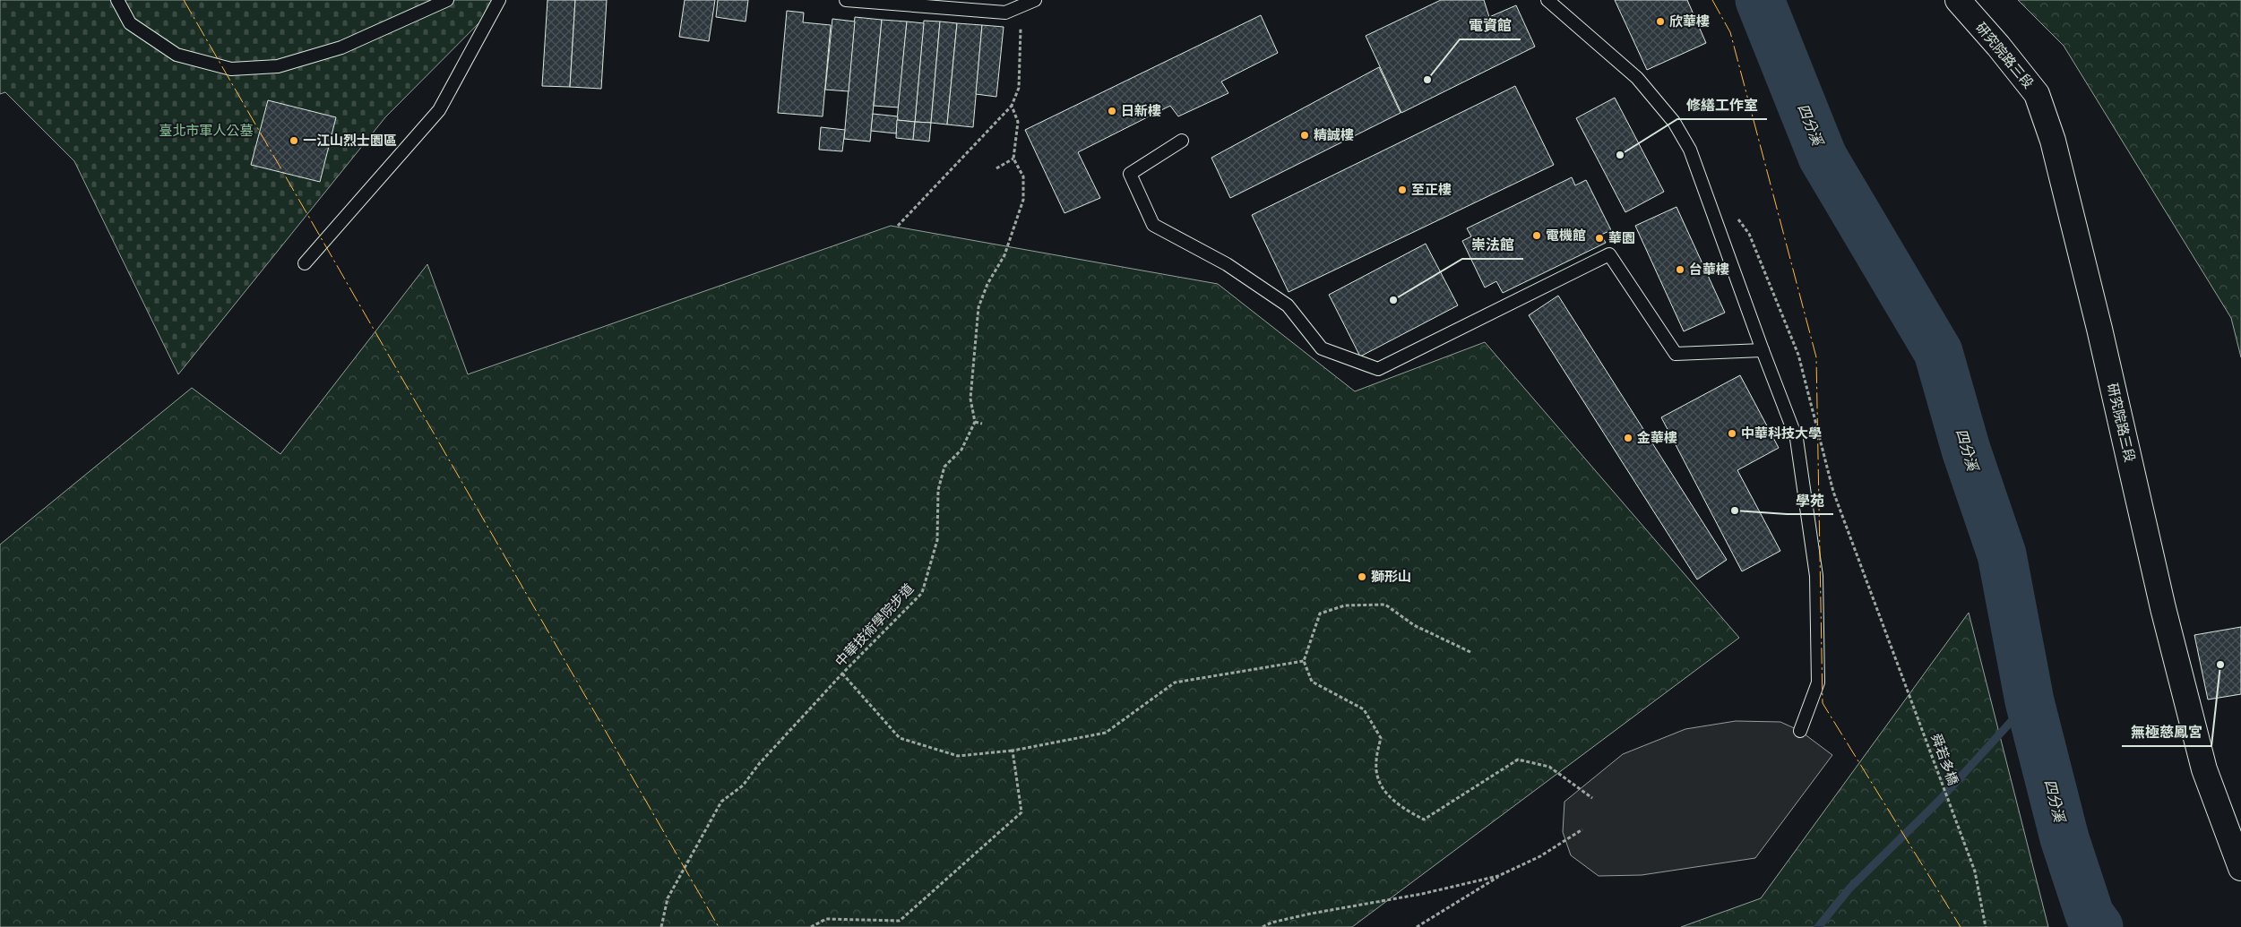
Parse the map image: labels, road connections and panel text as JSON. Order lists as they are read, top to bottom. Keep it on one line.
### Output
{"streets":{"street":["研究院路三段"],"path":["中華技術學院步道","舜若多橋"]},"water":["四分溪"],"parks":["臺北市軍人公墓"],"places":["欣華樓","電資館","日新樓","精誠樓","一江山烈士園區","修繕工作室","至正樓","電機館","華園","台華樓","崇法館","中華科技大學","金華樓","學苑","獅形山","無極慈鳳宮"]}
